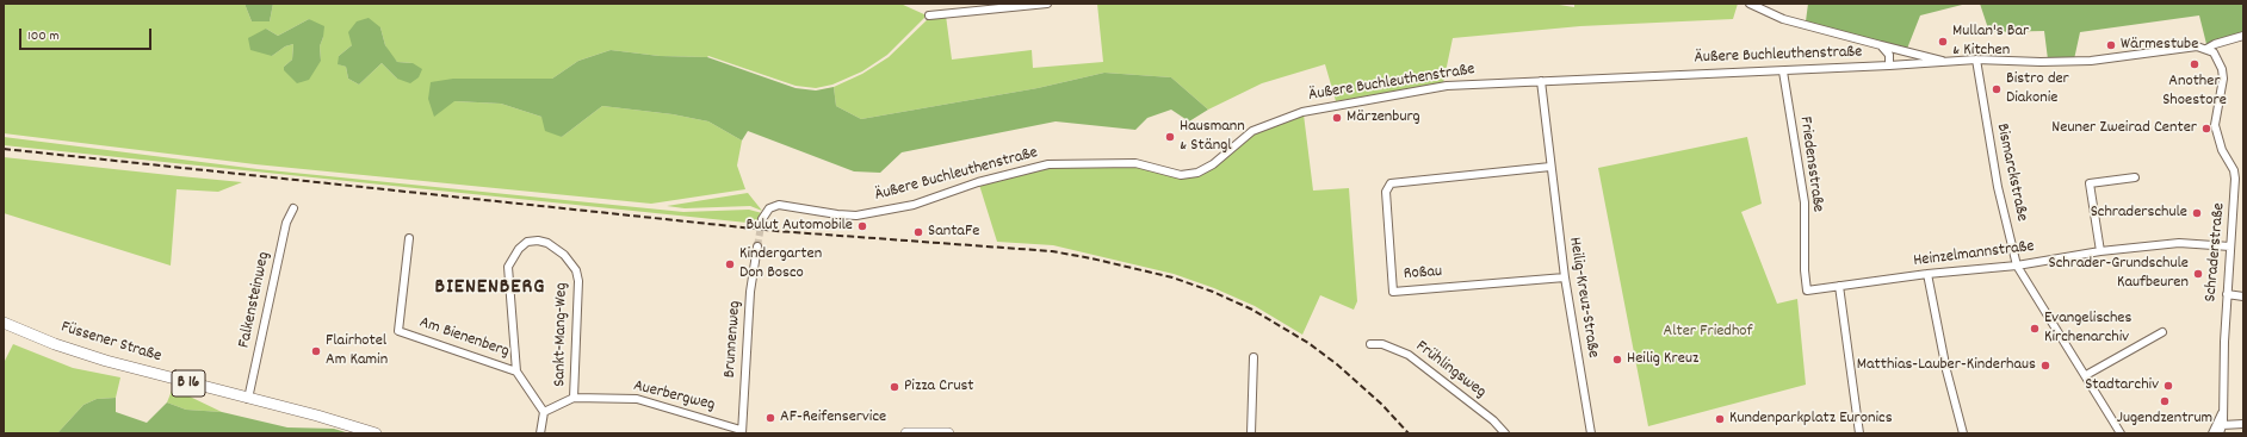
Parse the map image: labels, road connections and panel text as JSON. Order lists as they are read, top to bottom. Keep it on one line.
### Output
{"streets":{"main road":["Füssener Straße","B 16"],"street":["Äußere Buchleuthenstraße","Friedensstraße","Bismarckstraße","Schraderstraße","Heinzelmannstraße","Roßau","Heilig-Kreuz-Straße","Falkensteinweg","Sankt-Mang-Weg","Am Bienenberg","Brunnenweg","Frühlingsweg","Auerbergweg"]},"crossings":[["Äußere Buchleuthenstraße","Friedensstraße"],["Äußere Buchleuthenstraße","Bismarckstraße"],["Äußere Buchleuthenstraße","Schraderstraße"],["Äußere Buchleuthenstraße","Heilig-Kreuz-Straße"],["Friedensstraße","Heinzelmannstraße"],["Bismarckstraße","Heinzelmannstraße"],["Schraderstraße","Heinzelmannstraße"],["Roßau","Heilig-Kreuz-Straße"],["Falkensteinweg","Füssener Straße"],["Sankt-Mang-Weg","Am Bienenberg"],["Sankt-Mang-Weg","Auerbergweg"],["Am Bienenberg","Auerbergweg"],["Brunnenweg","Auerbergweg"]],"districts":["BIENENBERG"],"parks":["Alter Friedhof"],"places":["Mullan's Bar & Kitchen","Wärmestube","Another Shoestore","Bistro der Diakonie","Märzenburg","Neuner Zweirad Center","Hausmann & Stängl","Schraderschule","Bulut Automobile","SantaFe","Kindergarten Don Bosco","Schrader-Grundschule Kaufbeuren","Evangelisches Kirchenarchiv","Flairhotel Am Kamin","Heilig Kreuz","Matthias-Lauber-Kinderhaus","Stadtarchiv","Pizza Crust","Jugendzentrum","AF-Reifenservice","Kundenparkplatz Euronics"],"scale_bar":"100 m"}
